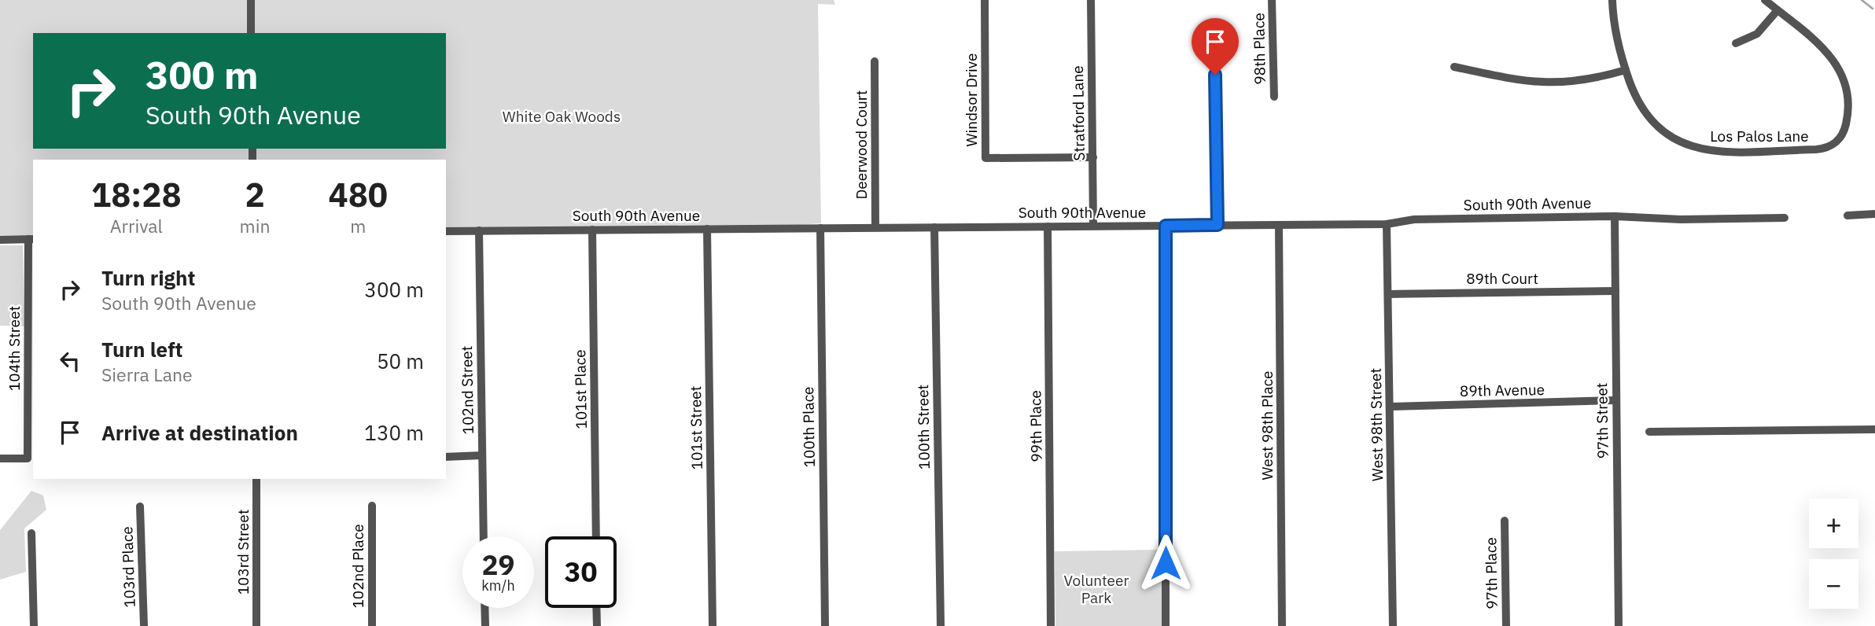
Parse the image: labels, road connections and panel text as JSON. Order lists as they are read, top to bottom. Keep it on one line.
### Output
{"streets":{"street":["98th Place","Windsor Drive","Stratford Lane","Los Palos Lane","Deerwood Court","South 90th Avenue","89th Court","104th Street","101st Place","102nd Street","89th Avenue","97th Street","West 98th Street","West 98th Place","99th Place","100th Place","100th Street","101st Street","103rd Street","102nd Place","103rd Place","97th Place"]},"crossings":[["Windsor Drive","Stratford Lane"],["Stratford Lane","South 90th Avenue"],["Deerwood Court","South 90th Avenue"],["South 90th Avenue","101st Place"],["South 90th Avenue","102nd Street"],["South 90th Avenue","97th Street"],["South 90th Avenue","West 98th Street"],["South 90th Avenue","West 98th Place"],["South 90th Avenue","99th Place"],["South 90th Avenue","100th Place"],["South 90th Avenue","100th Street"],["South 90th Avenue","101st Street"],["89th Court","97th Street"],["89th Court","West 98th Street"],["89th Avenue","97th Street"],["89th Avenue","West 98th Street"]],"parks":["White Oak Woods","Volunteer Park"],"page":{"turn":["300 m","South 90th Avenue"],"eta":["18:28","Arrival","2","min","480","m"],"list":[{"name":"Turn right","note":"South 90th Avenue","value":"300 m"},{"name":"Turn left","note":"Sierra Lane","value":"50 m"},{"name":"Arrive at destination","value":"130 m"}],"map_buttons":["+","−"],"speed":"29 km/h","limit":"30"}}
